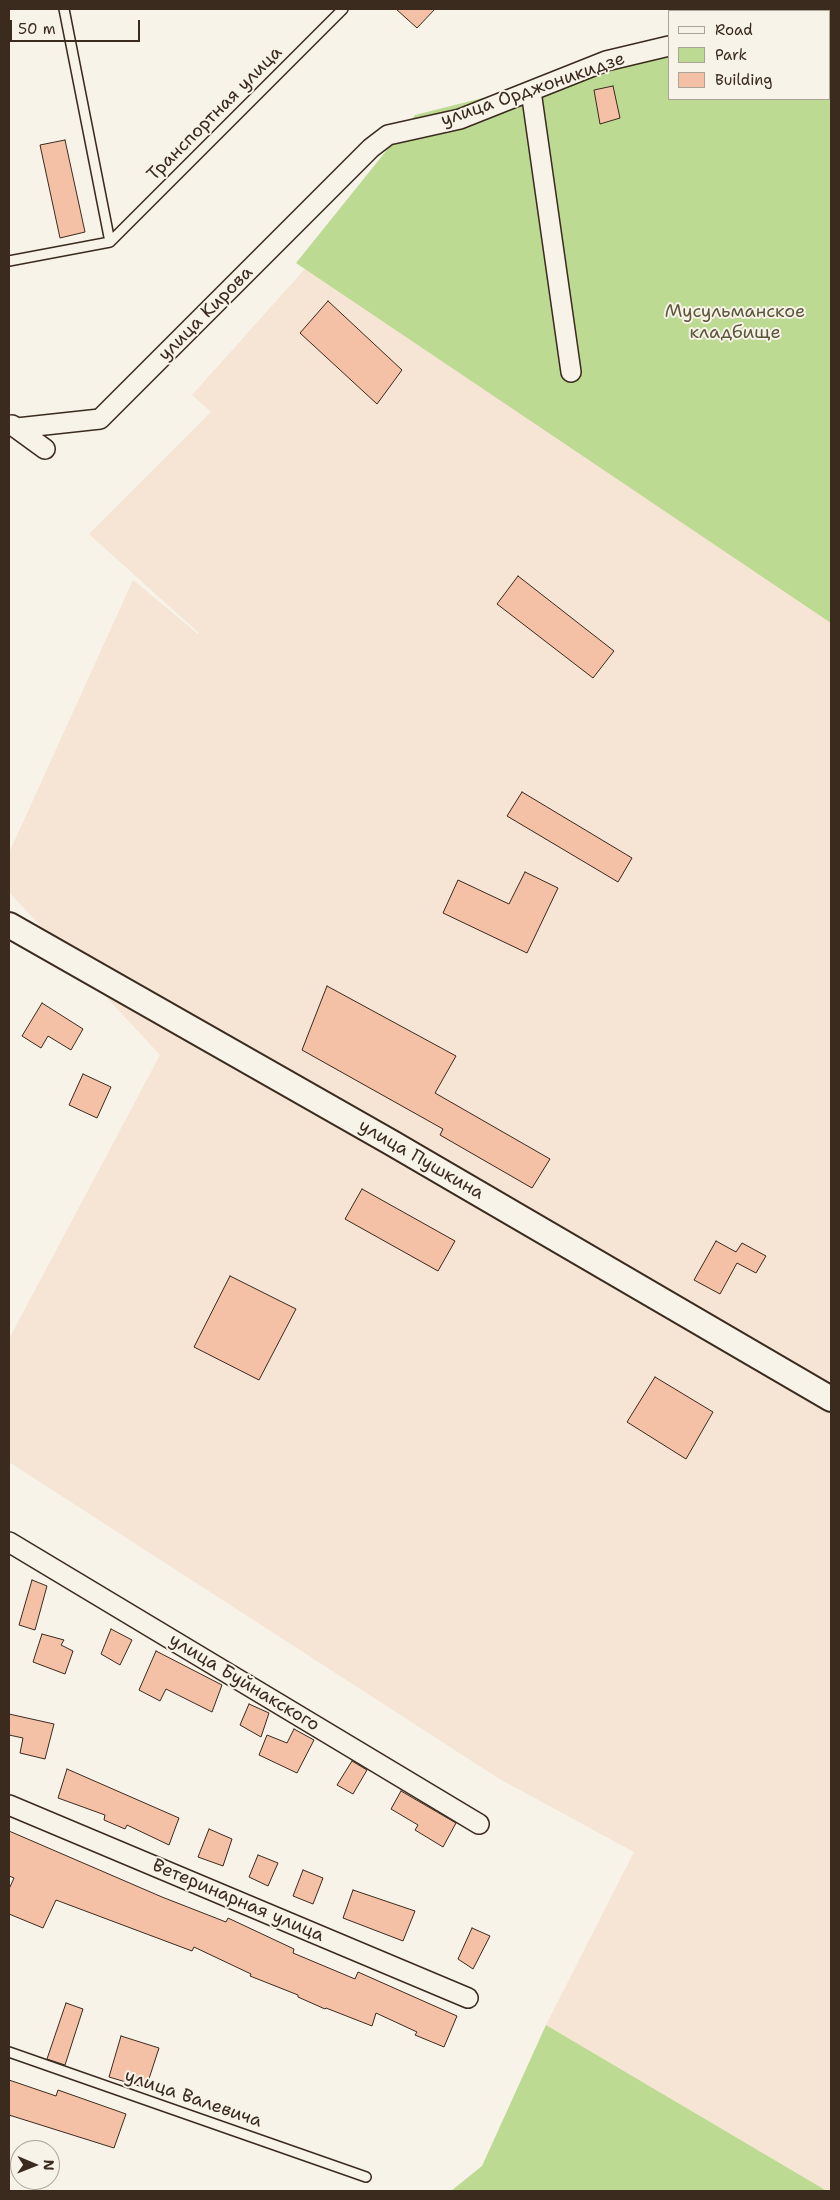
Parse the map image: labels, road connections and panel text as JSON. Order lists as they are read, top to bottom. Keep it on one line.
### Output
{"streets":{"street":["улица Орджоникидзе","улица Кирова","улица Пушкина","улица Буйнакского","Ветеринарная улица"],"lane":["Транспортная улица","улица Валевича"]},"crossings":[["улица Орджоникидзе","улица Кирова"]],"parks":["Мусульманское кладбище"],"legend":["Road","Park","Building"],"scale_bar":"50 m","north":"right"}
